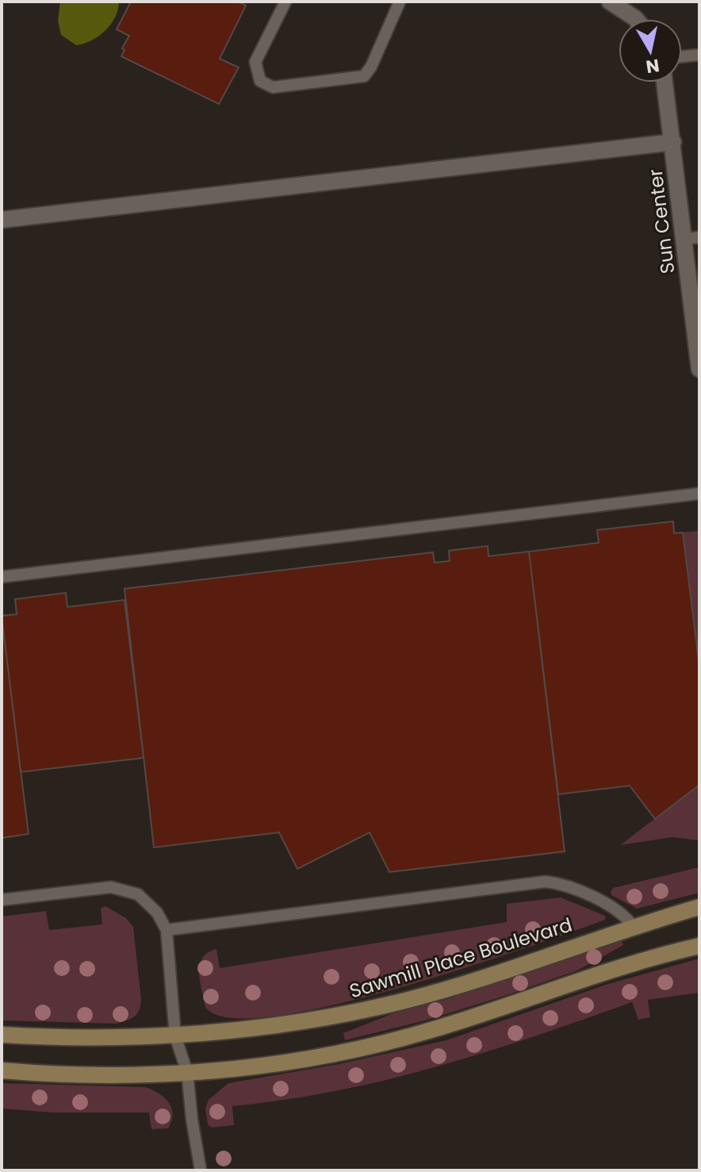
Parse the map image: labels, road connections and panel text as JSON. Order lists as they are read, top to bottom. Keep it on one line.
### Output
{"streets":{"street":["Sun Center","Sawmill Place Boulevard"]},"north":"bottom"}
